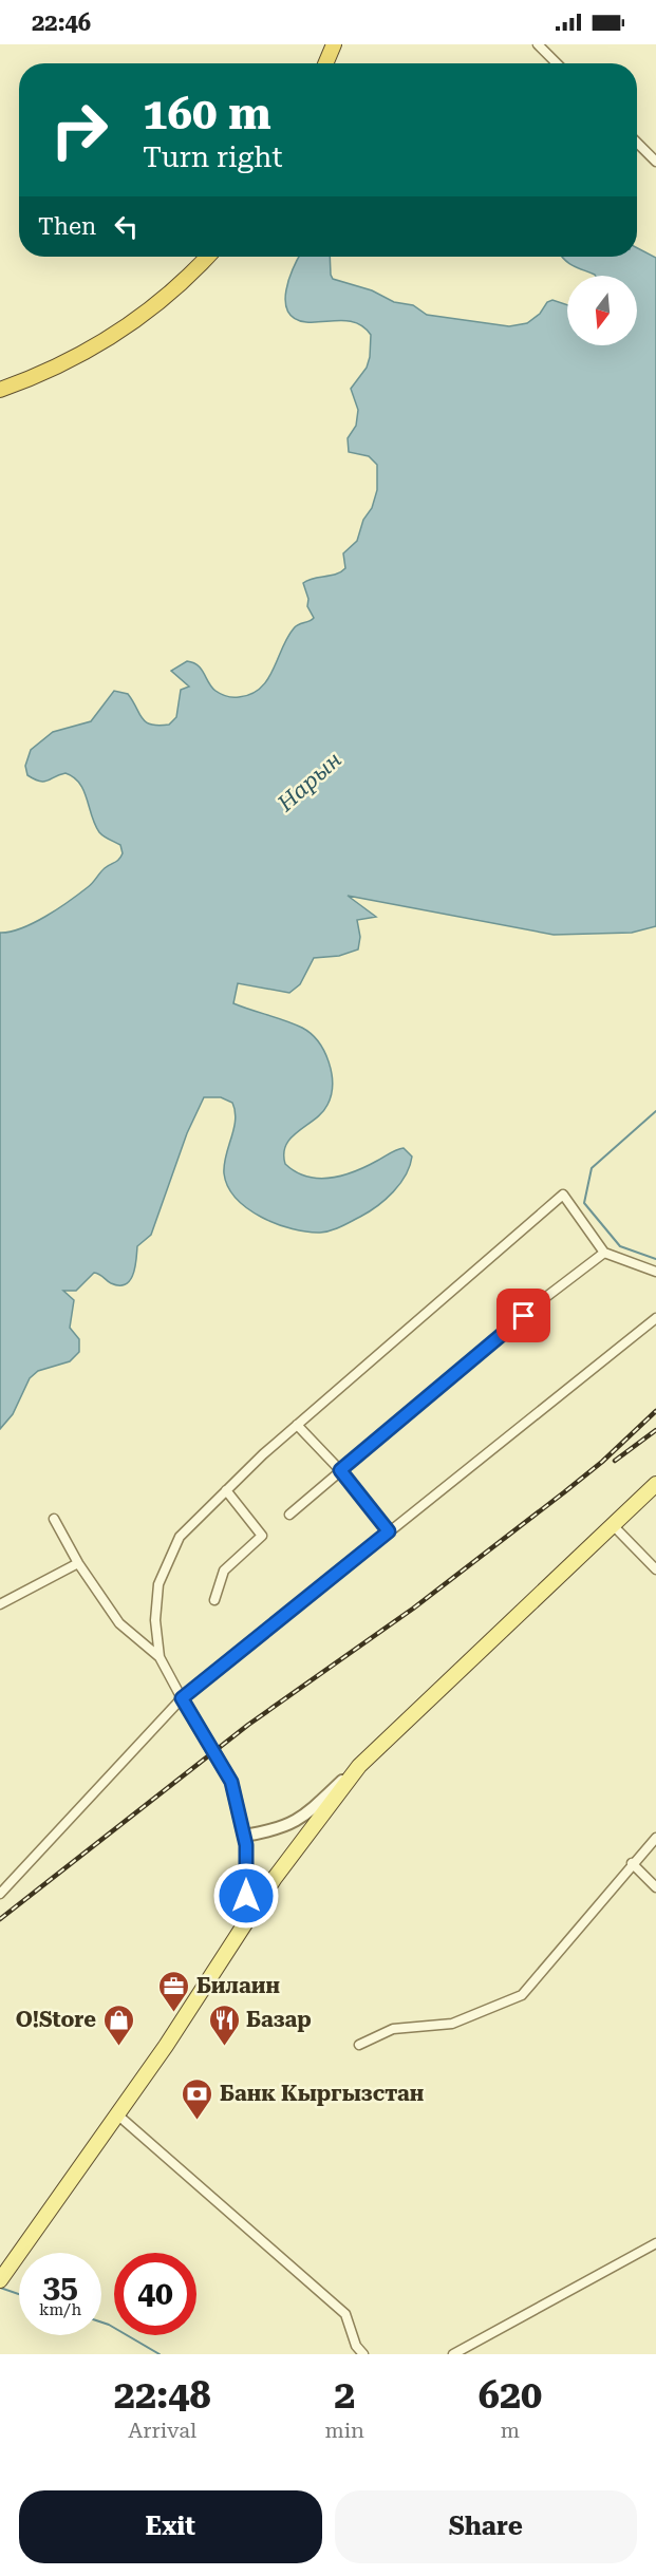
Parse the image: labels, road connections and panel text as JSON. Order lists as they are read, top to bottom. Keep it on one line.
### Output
{"water":["Нарын"],"places":{"office":["Билаин"],"shop":["O!Store"],"restaurant":["Базар"],"bank":["Банк Кыргызстан"]},"north":"bottom","page":{"status":"22:46","turn":["160 m","Turn right"],"then":"Then","speed":"35 km/h","limit":"40","eta":["22:48","Arrival","2","min","620","m"],"buttons":["Exit","Share"]}}
